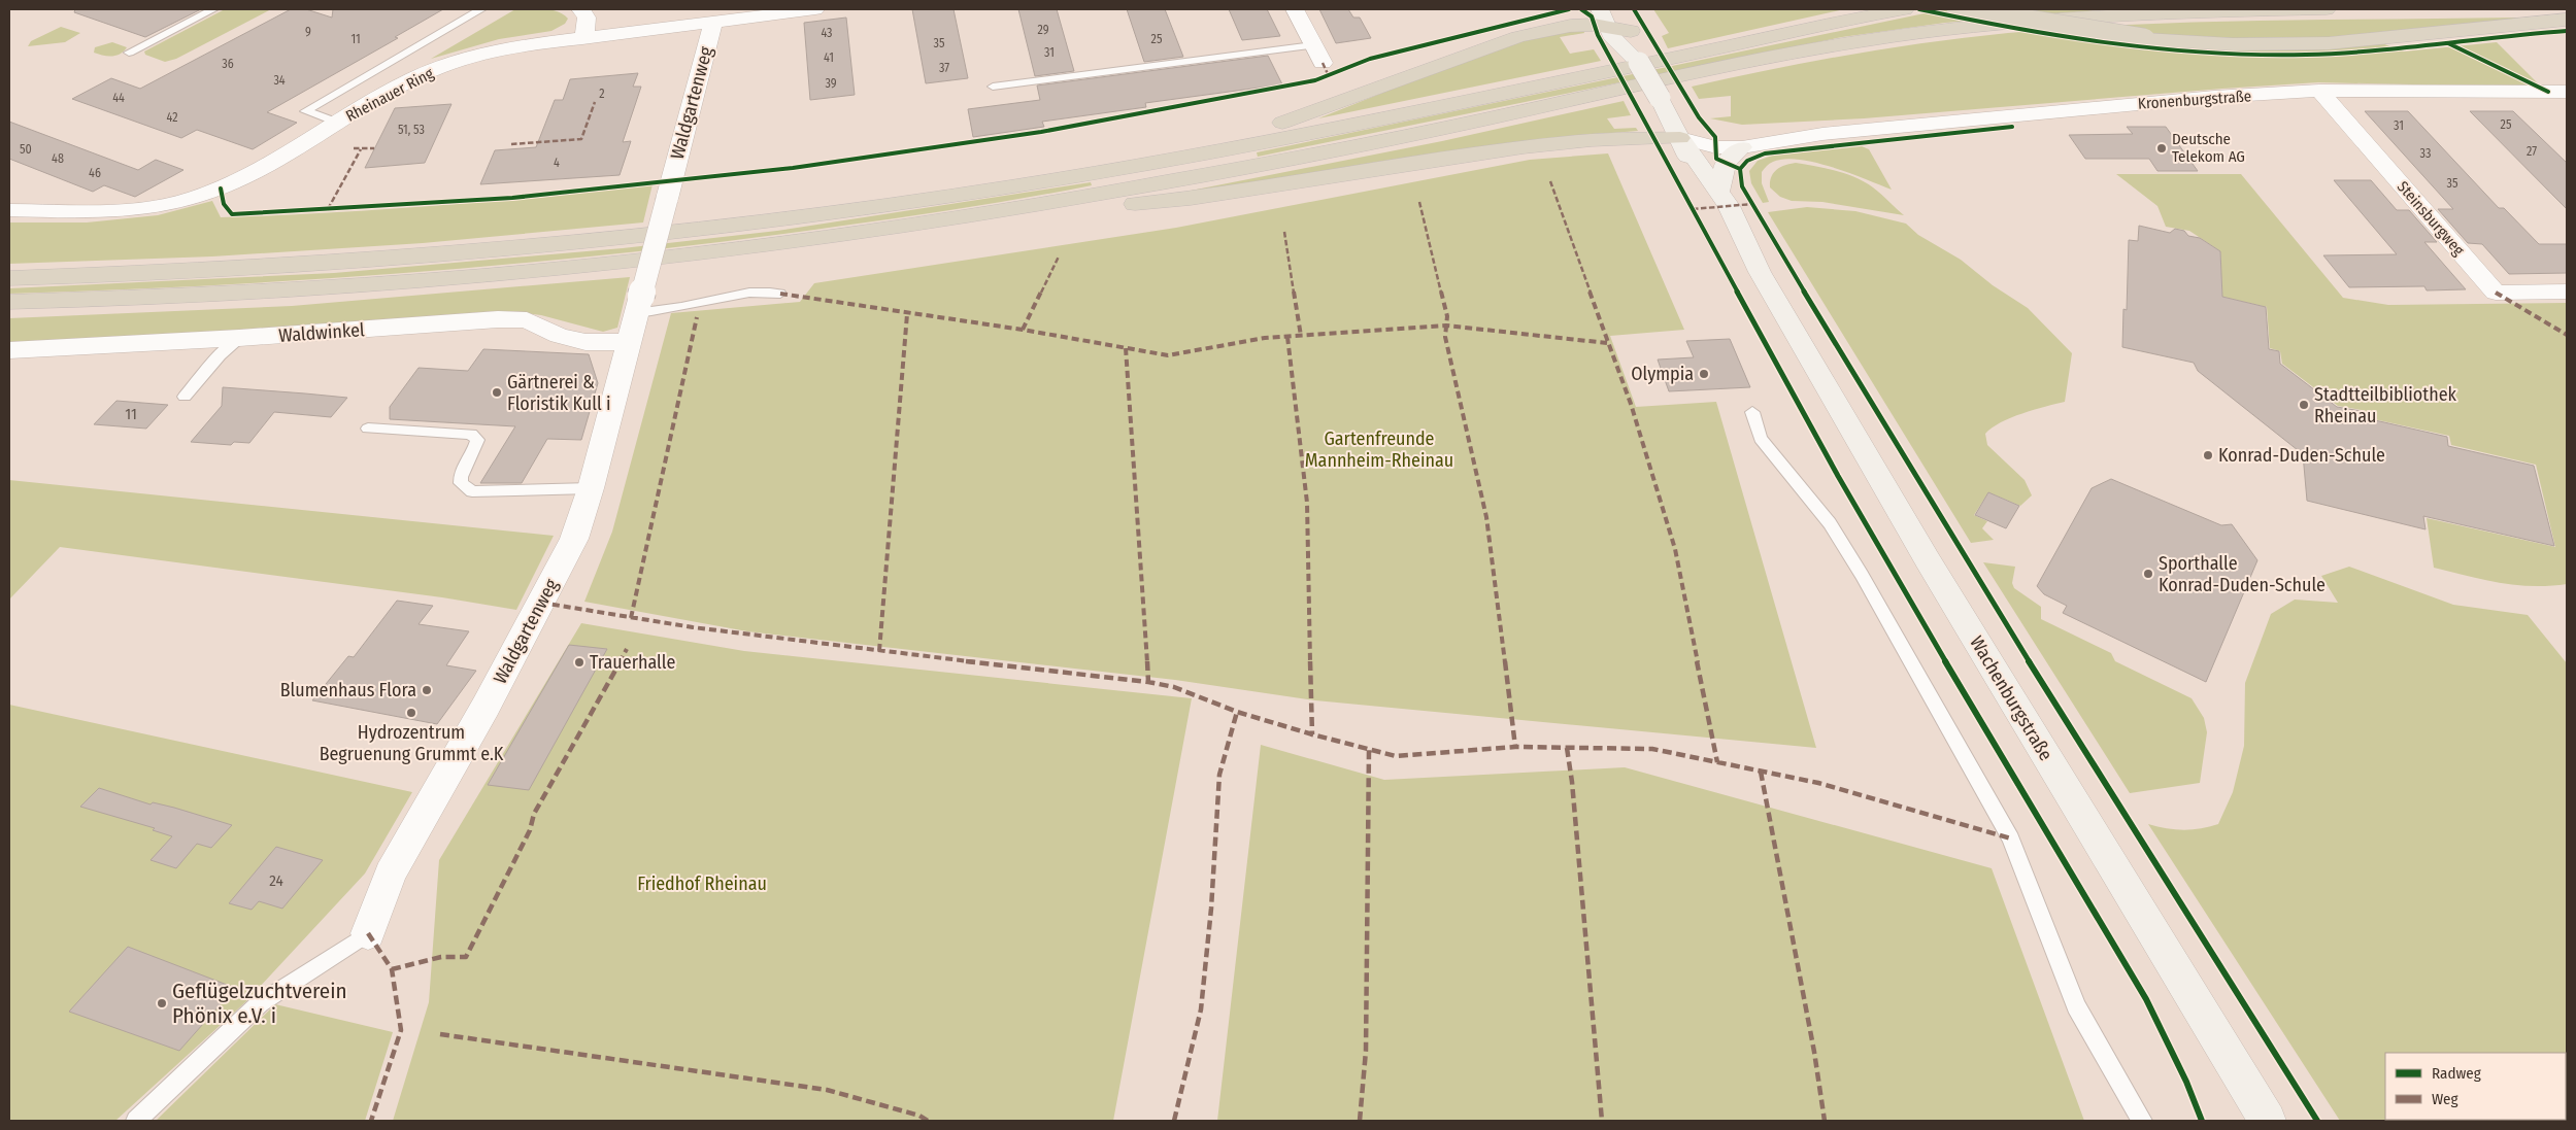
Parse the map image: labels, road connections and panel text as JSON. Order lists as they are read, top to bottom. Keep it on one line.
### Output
{"streets":{"main road":["Wachenburgstraße"],"street":["Rheinauer Ring","Kronenburgstraße","Waldgartenweg","Steinsburgweg","Waldwinkel"]},"crossings":[["Rheinauer Ring","Waldgartenweg"],["Kronenburgstraße","Steinsburgweg"],["Kronenburgstraße","Wachenburgstraße"],["Waldgartenweg","Waldwinkel"]],"parks":["Gartenfreunde Mannheim-Rheinau","Friedhof Rheinau"],"places":["Deutsche Telekom AG","Olympia","Gärtnerei & Floristik Kull i","Stadtteilbibliothek Rheinau","Konrad-Duden-Schule","Sporthalle Konrad-Duden-Schule","Trauerhalle","Blumenhaus Flora","Hydrozentrum Begruenung Grummt e.K","Geflügelzuchtverein Phönix e.V. i"],"house_numbers":["29","9","43","11","25","35","31","41","36","37","34","39","2","44","42","25","31","51, 53","50","27","33","48","4","46","35","11","24"],"legend":["Radweg","Weg"]}
